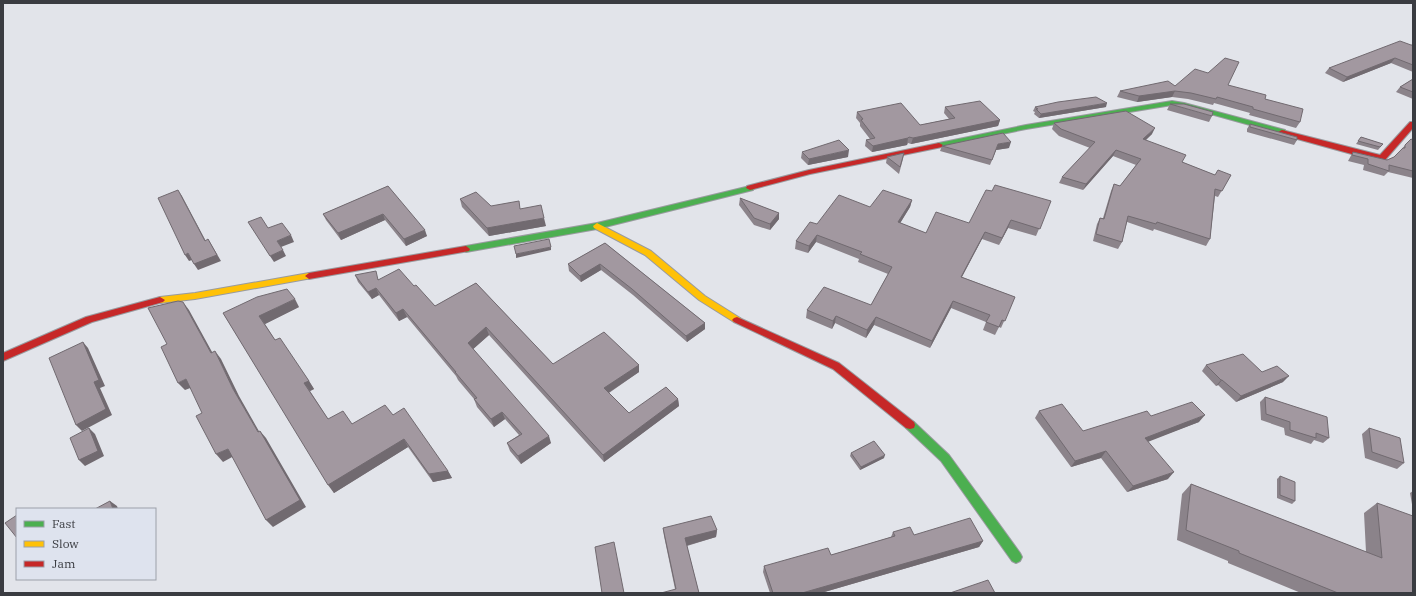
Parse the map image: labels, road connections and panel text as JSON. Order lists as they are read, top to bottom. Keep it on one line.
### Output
{"legend":["Fast","Slow","Jam"]}
